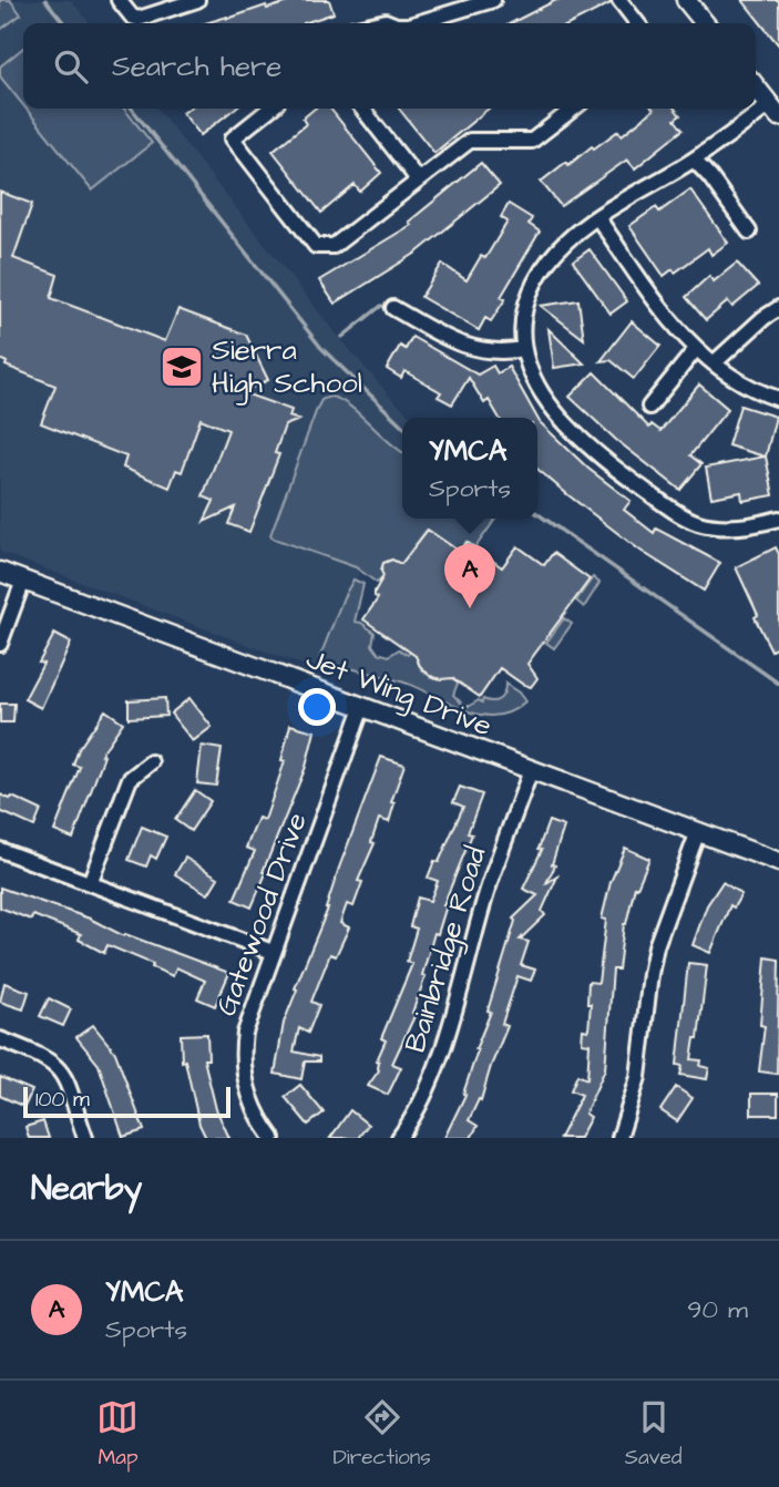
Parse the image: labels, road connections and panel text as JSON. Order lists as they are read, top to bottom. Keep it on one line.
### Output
{"streets":{"main road":["Jet Wing Drive"],"street":["Gatewood Drive","Bainbridge Road"]},"crossings":[["Jet Wing Drive","Gatewood Drive"],["Jet Wing Drive","Bainbridge Road"]],"places":{"school or university":["Sierra High School"]},"scale_bar":"100 m","page":{"search":"Search here","popup":["YMCA","Sports"],"pins":"A","scale":"100 m","heading":"Nearby","list":[{"mark":"A","name":"YMCA","note":"Sports","value":"90 m"}],"nav":["Map","Directions","Saved"]}}
